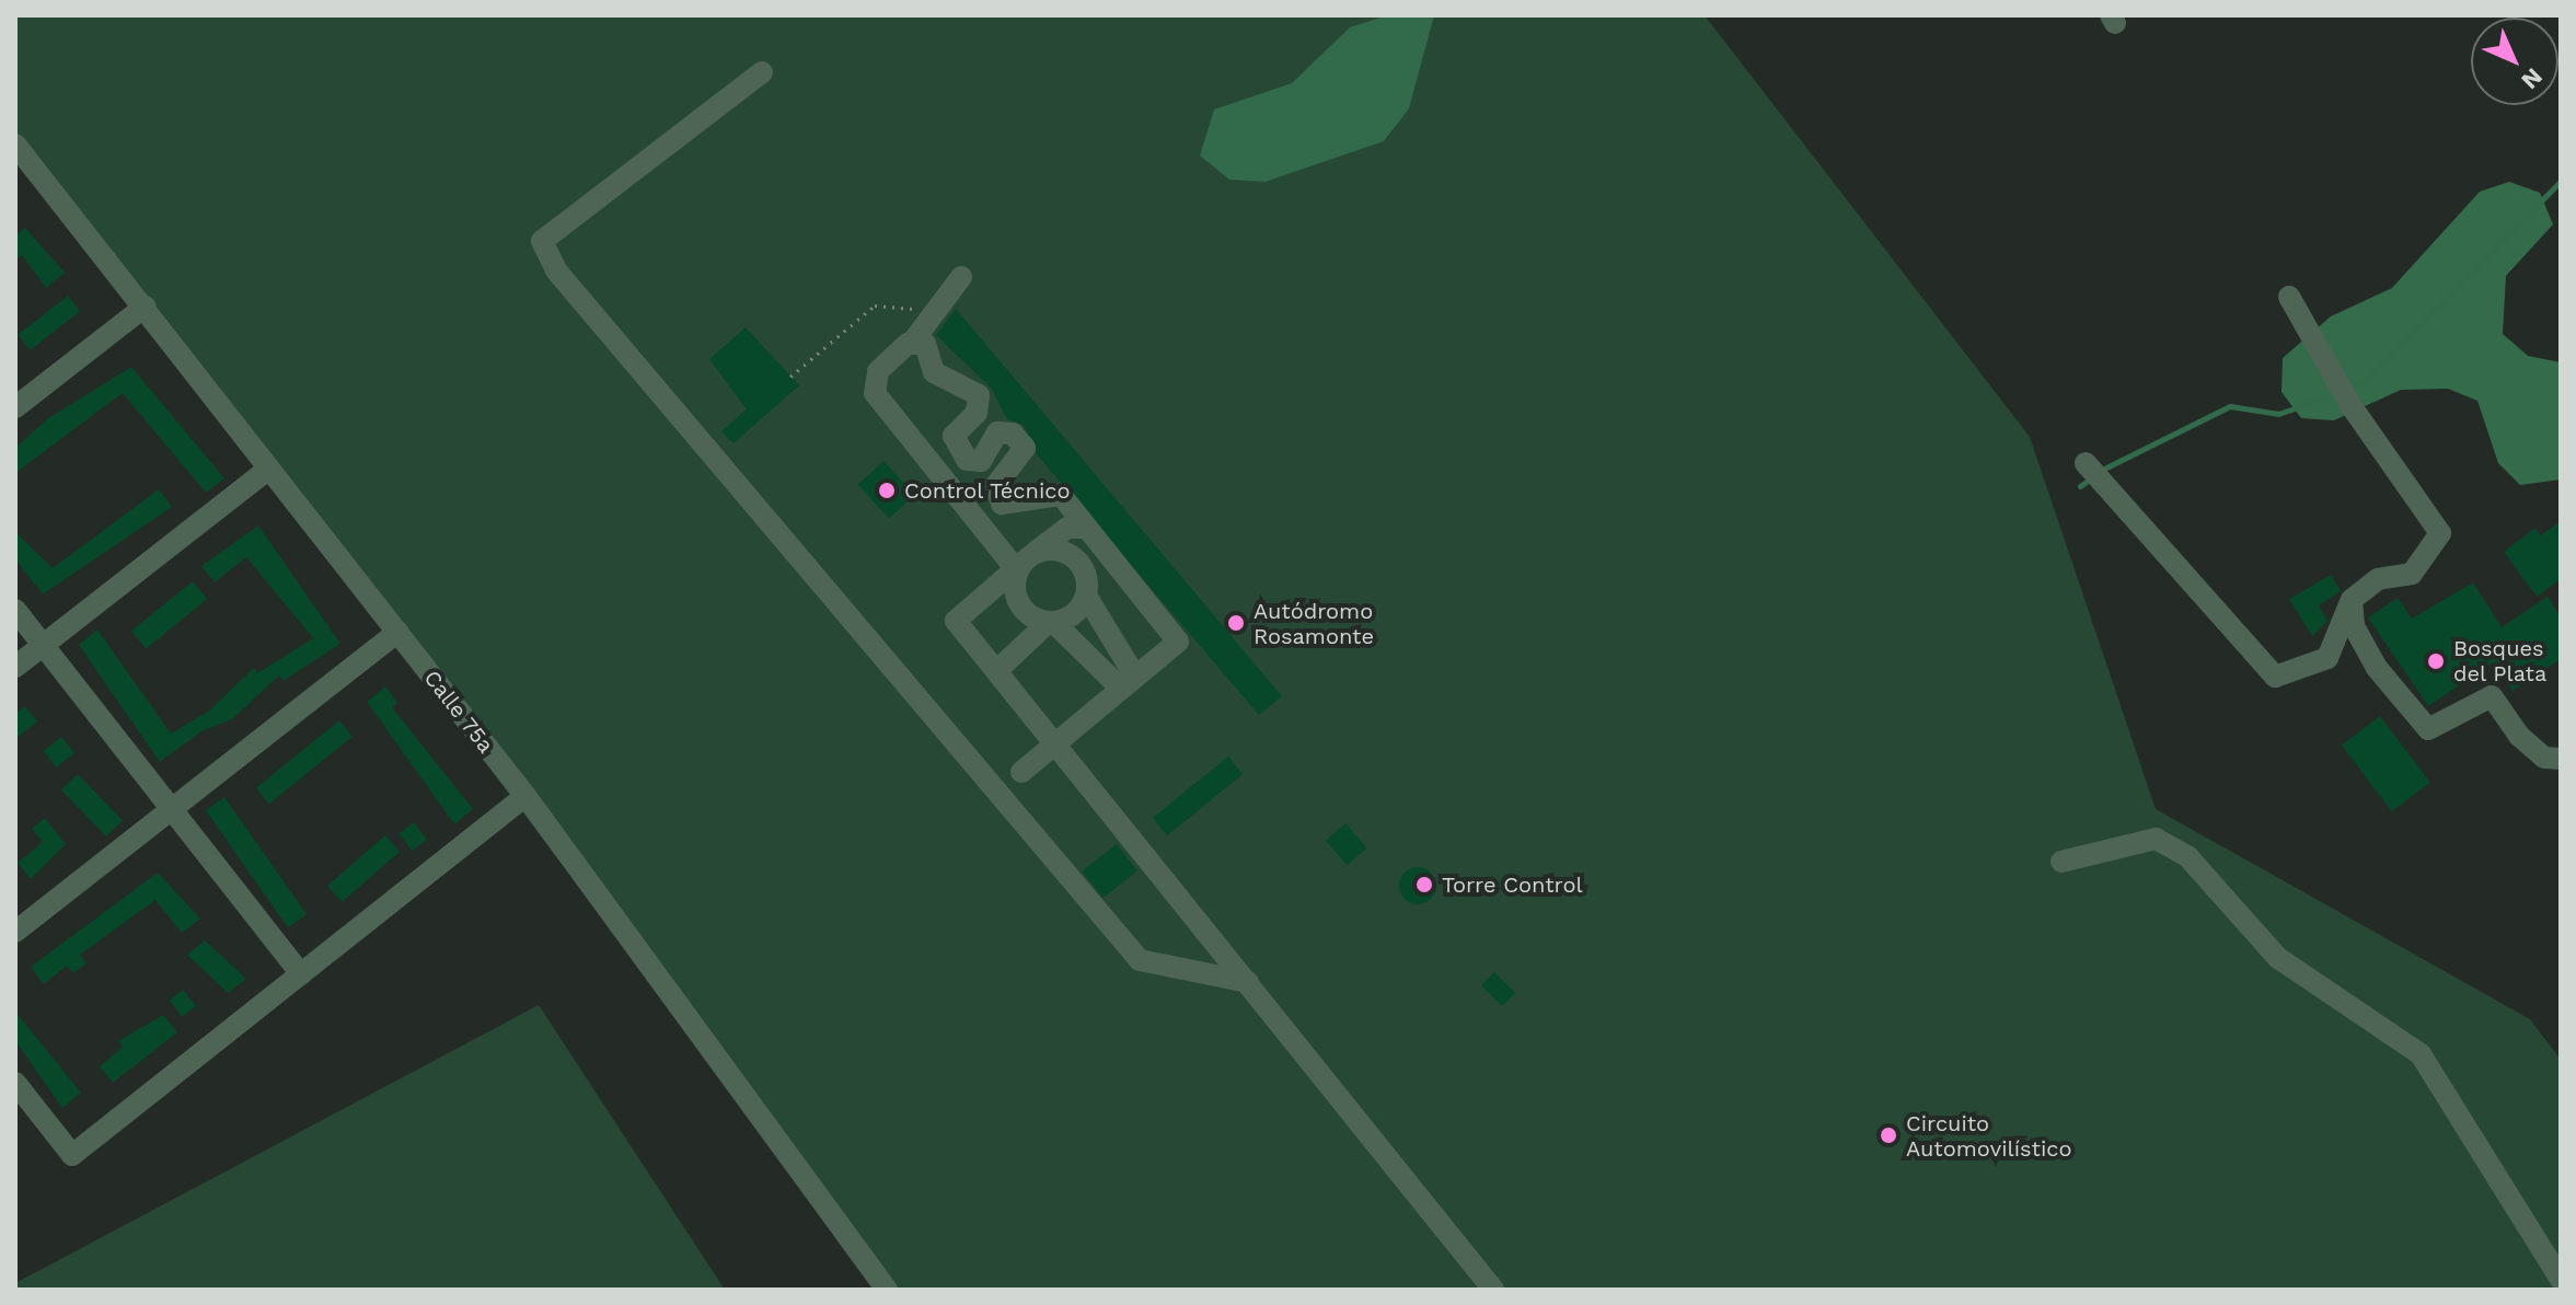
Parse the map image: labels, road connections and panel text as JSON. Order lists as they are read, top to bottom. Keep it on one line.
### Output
{"streets":{"street":["Calle 75a"]},"places":["Control Técnico","Autódromo Rosamonte","Bosques del Plata","Torre Control","Circuito Automovilístico"],"north":"bottom right"}
